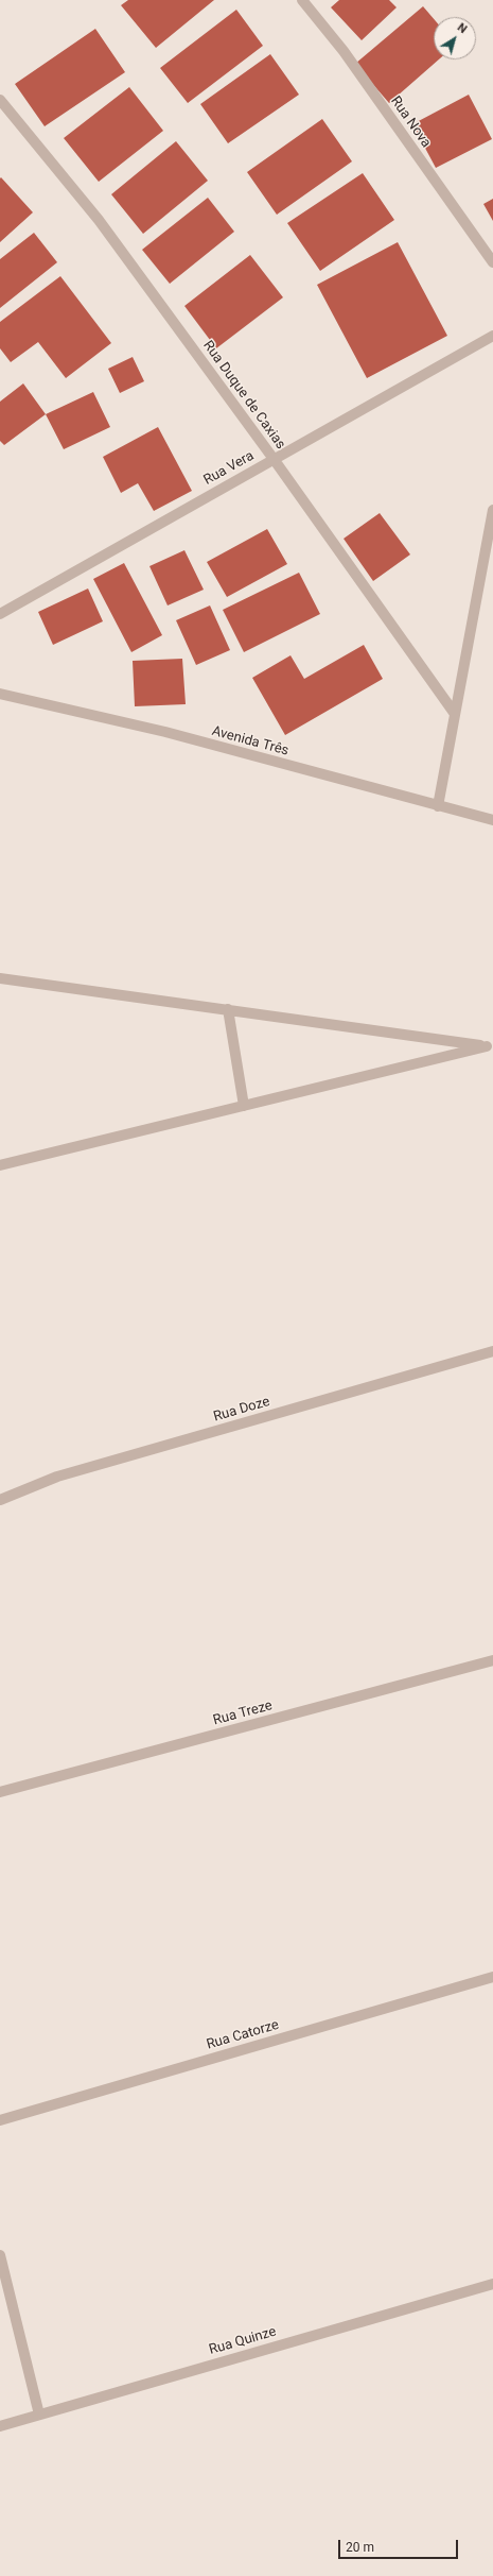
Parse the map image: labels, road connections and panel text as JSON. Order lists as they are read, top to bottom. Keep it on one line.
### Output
{"streets":{"street":["Rua Nova","Rua Duque de Caxias","Rua Vera","Avenida Três","Rua Doze","Rua Treze","Rua Catorze","Rua Quinze"]},"crossings":[["Rua Duque de Caxias","Rua Vera"]],"scale_bar":"20 m","north":"top right"}
